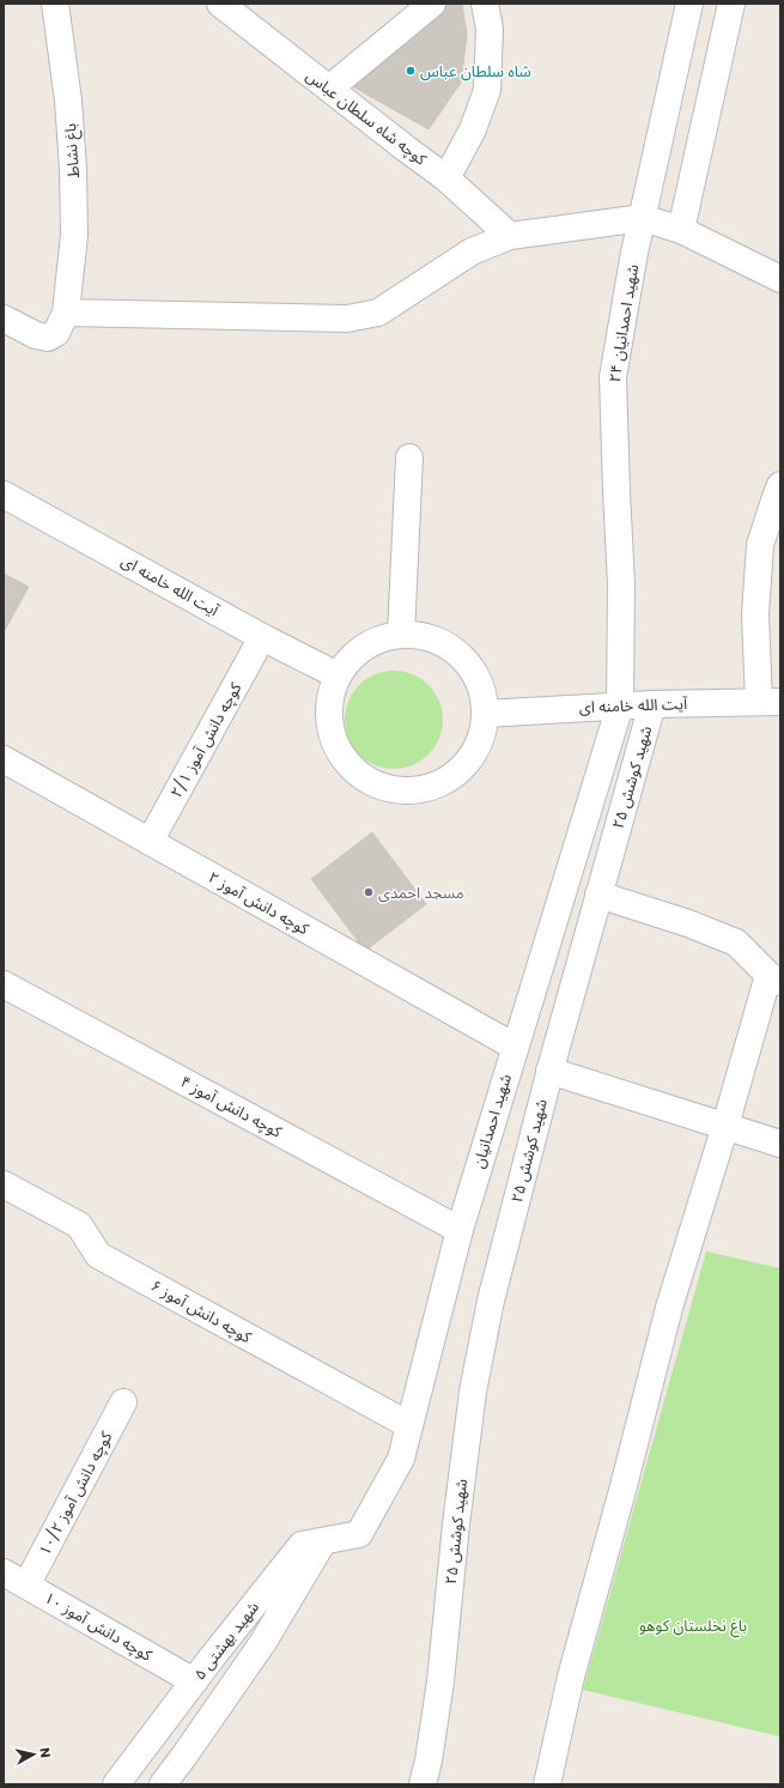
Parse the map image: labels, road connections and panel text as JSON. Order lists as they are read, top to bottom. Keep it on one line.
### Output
{"streets":{"street":["کوچه شاه سلطان عباس","باغ نشاط","شهید احمدانیان ۲۴","آیت الله خامنه ای","کوچه دانش آموز ۲/۱","شهید کوشش ۲۵","کوچه دانش آموز ۲","کوچه دانش آموز ۴","شهید احمدانیان","کوچه دانش آموز ۶","کوچه دانش آموز ۱۰/۲","کوچه دانش آموز ۱۰","شهید بهشتی ۵"]},"crossings":[["شهید احمدانیان ۲۴","آیت الله خامنه ای"],["شهید احمدانیان ۲۴","شهید احمدانیان"],["آیت الله خامنه ای","کوچه دانش آموز ۲/۱"],["آیت الله خامنه ای","شهید کوشش ۲۵"],["آیت الله خامنه ای","شهید احمدانیان"],["کوچه دانش آموز ۲/۱","کوچه دانش آموز ۲"],["کوچه دانش آموز ۲","شهید احمدانیان"],["کوچه دانش آموز ۴","شهید احمدانیان"],["شهید احمدانیان","کوچه دانش آموز ۶"],["شهید احمدانیان","شهید بهشتی ۵"],["کوچه دانش آموز ۱۰/۲","کوچه دانش آموز ۱۰"],["کوچه دانش آموز ۱۰","شهید بهشتی ۵"]],"parks":["باغ نخلستان کوهو"],"places":["شاه سلطان عباس","مسجد احمدی"],"north":"right"}
